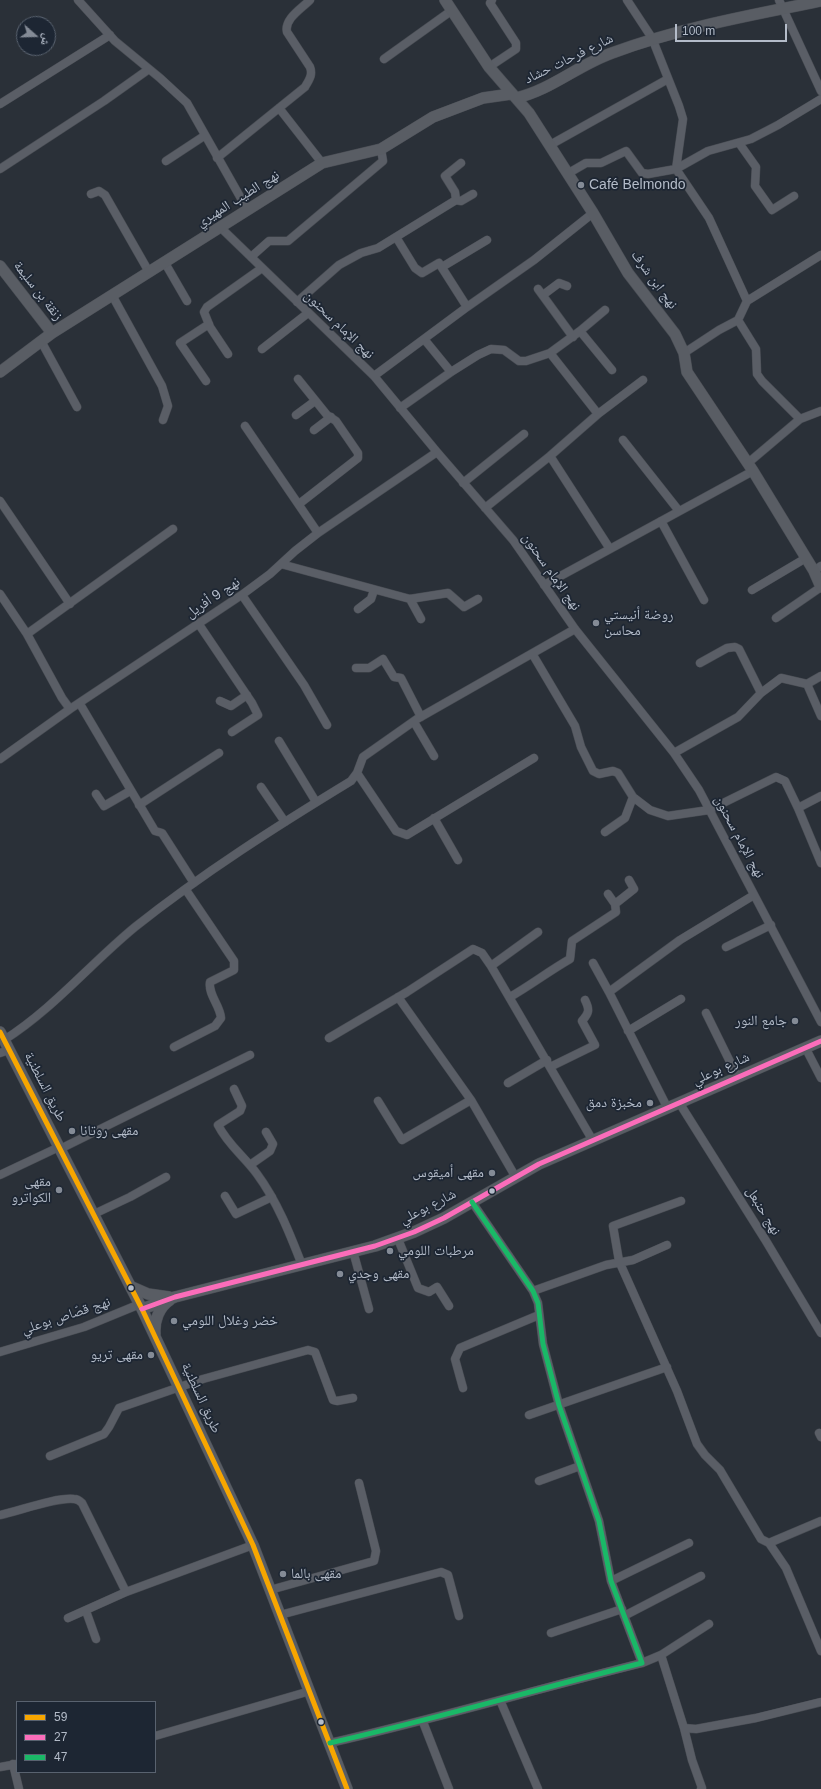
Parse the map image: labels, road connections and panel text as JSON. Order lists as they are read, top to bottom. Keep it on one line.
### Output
{"streets":{"street":["شارع فرحات حشاد","نهج الطيب المهيري","نهج ابن شرف","زنقة بن سليمة","نهج الإمام سحنون","نهج 9 أفريل","شارع بوعلي","طريق السلطنية","نهج حنبعل","نهج قصّاص بوعلي"]},"crossings":[["شارع فرحات حشاد","نهج الطيب المهيري"],["شارع فرحات حشاد","نهج ابن شرف"],["نهج الطيب المهيري","نهج ابن شرف"],["نهج الطيب المهيري","زنقة بن سليمة"],["نهج الطيب المهيري","نهج الإمام سحنون"],["نهج الإمام سحنون","نهج 9 أفريل"],["شارع بوعلي","طريق السلطنية"],["شارع بوعلي","نهج حنبعل"],["شارع بوعلي","نهج قصّاص بوعلي"],["طريق السلطنية","نهج قصّاص بوعلي"]],"places":["Café Belmondo","روضة أنيستي محاسن","جامع النور","مخبزة دمق","مقهى روتانا","مقهى أميقوس","مقهى الكواترو","مرطبات اللومي","مقهى وجدي","خضر وغلال اللومي","مقهى تريو","مقهى بالما"],"lines":["transit line 59","transit line 27","transit line 47"],"legend":["59","27","47"],"scale_bar":"100 m","north":"right"}
